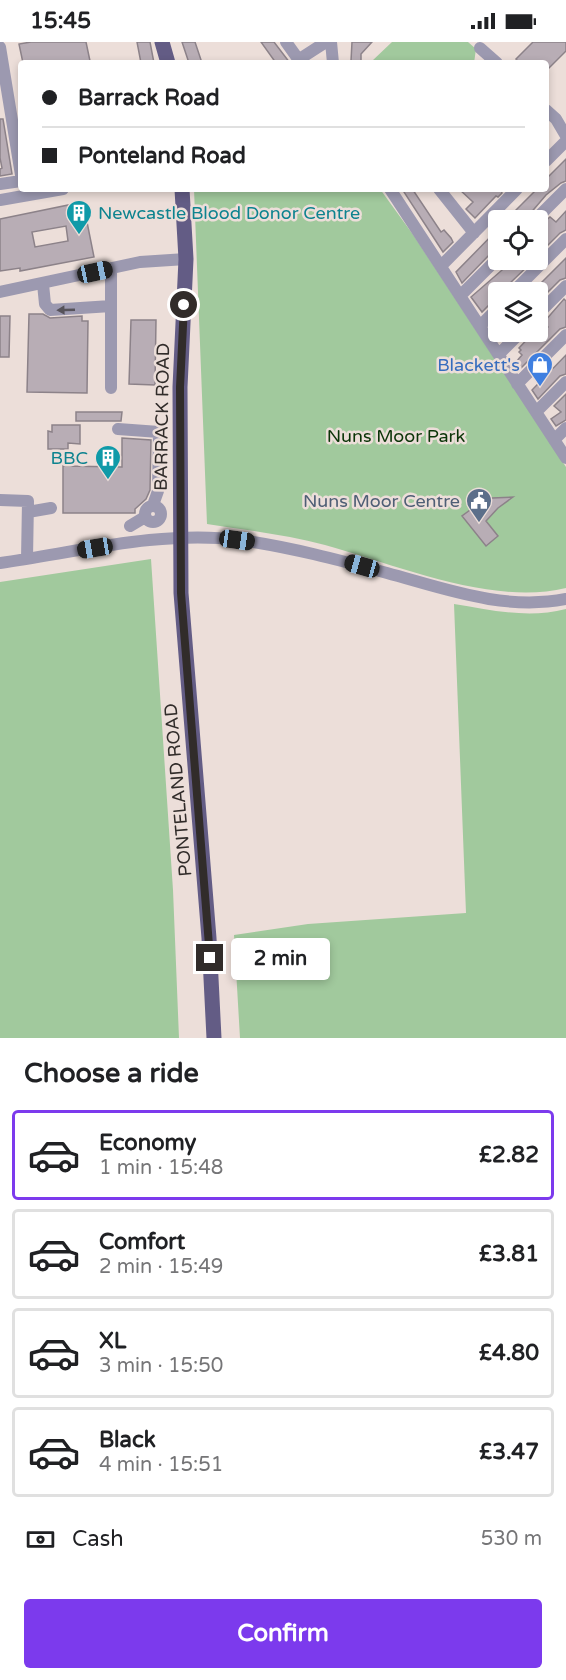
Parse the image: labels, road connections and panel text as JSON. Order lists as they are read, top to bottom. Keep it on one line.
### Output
{"streets":{"main road":["BARRACK ROAD","PONTELAND ROAD"]},"crossings":[["BARRACK ROAD","PONTELAND ROAD"]],"parks":["Nuns Moor Park"],"places":{"building":["Newcastle Blood Donor Centre","BBC"],"shop":["Blackett's"],"public building":["Nuns Moor Centre"]},"page":{"status":"15:45","banner":["Barrack Road","Ponteland Road"],"bubble":"2 min","heading":"Choose a ride","list":[{"name":"Economy","note":"1 min · 15:48","value":"£2.82"},{"name":"Comfort","note":"2 min · 15:49","value":"£3.81"},{"name":"XL","note":"3 min · 15:50","value":"£4.80"},{"name":"Black","note":"4 min · 15:51","value":"£3.47"}],"pay":["Cash","530 m"],"buttons":"Confirm"}}
